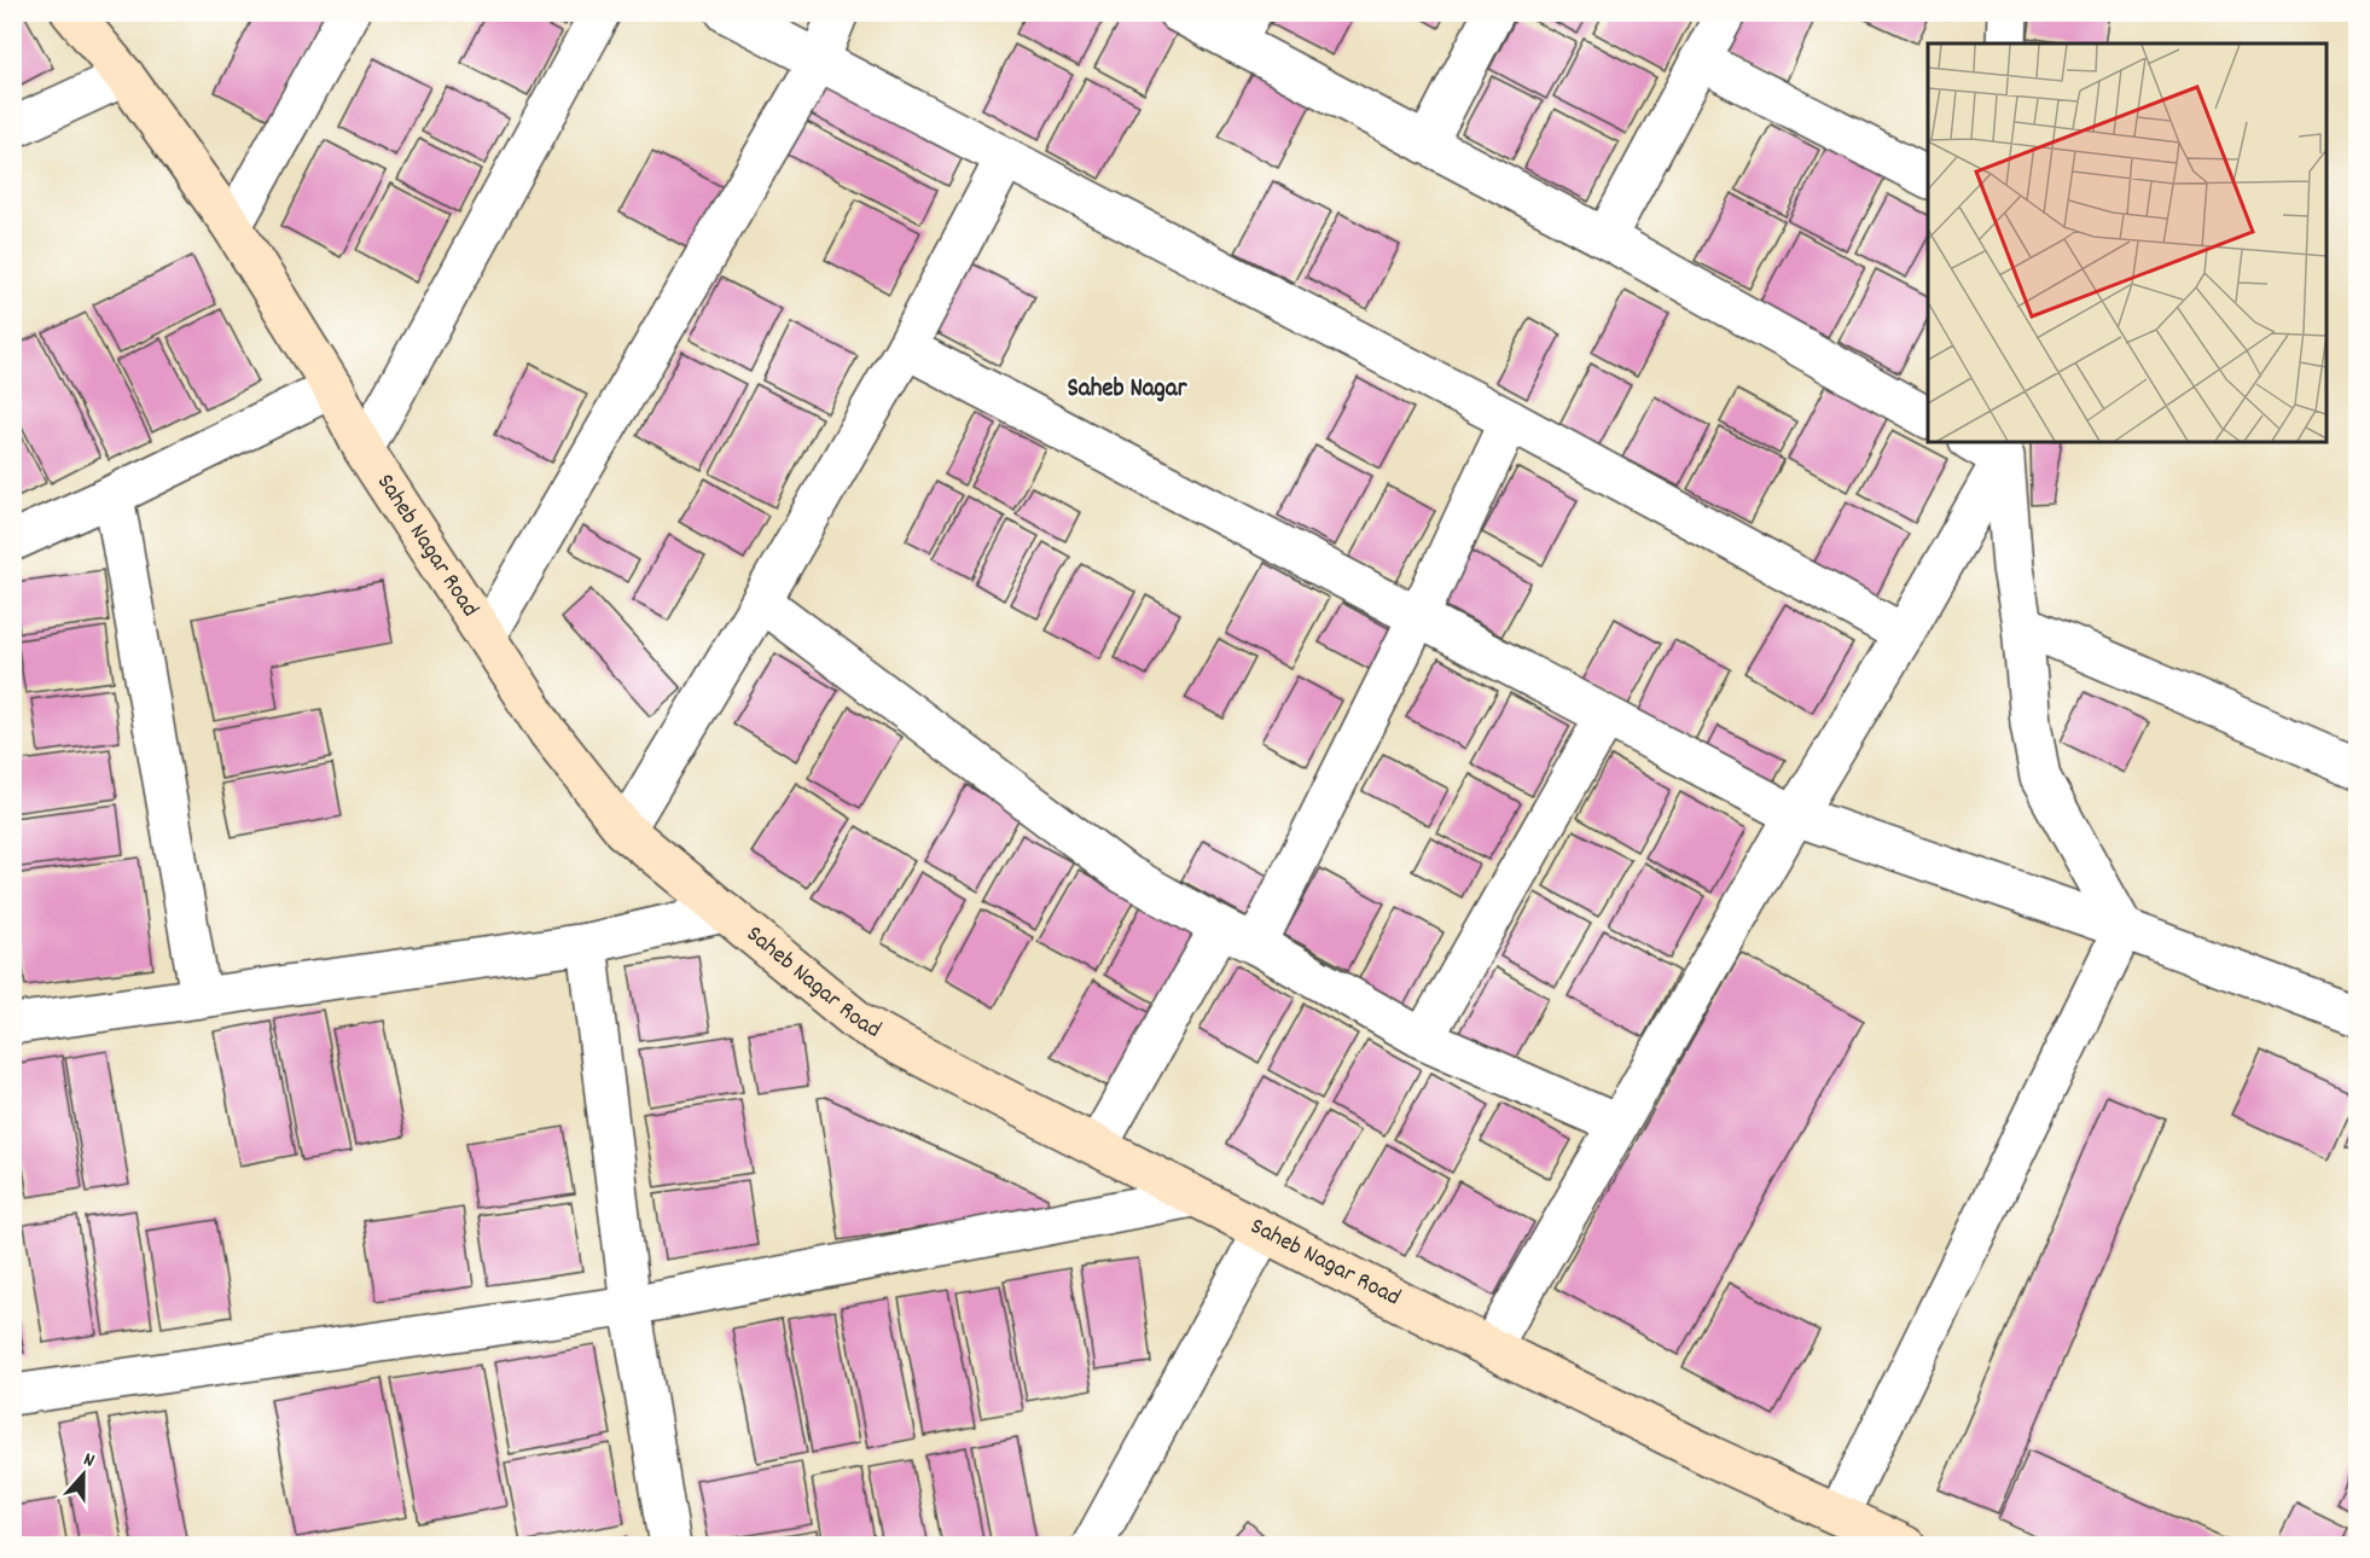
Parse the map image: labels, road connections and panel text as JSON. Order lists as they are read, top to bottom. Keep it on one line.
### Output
{"streets":{"street":["Saheb Nagar Road"]},"districts":["Saheb Nagar"],"north":"top"}
